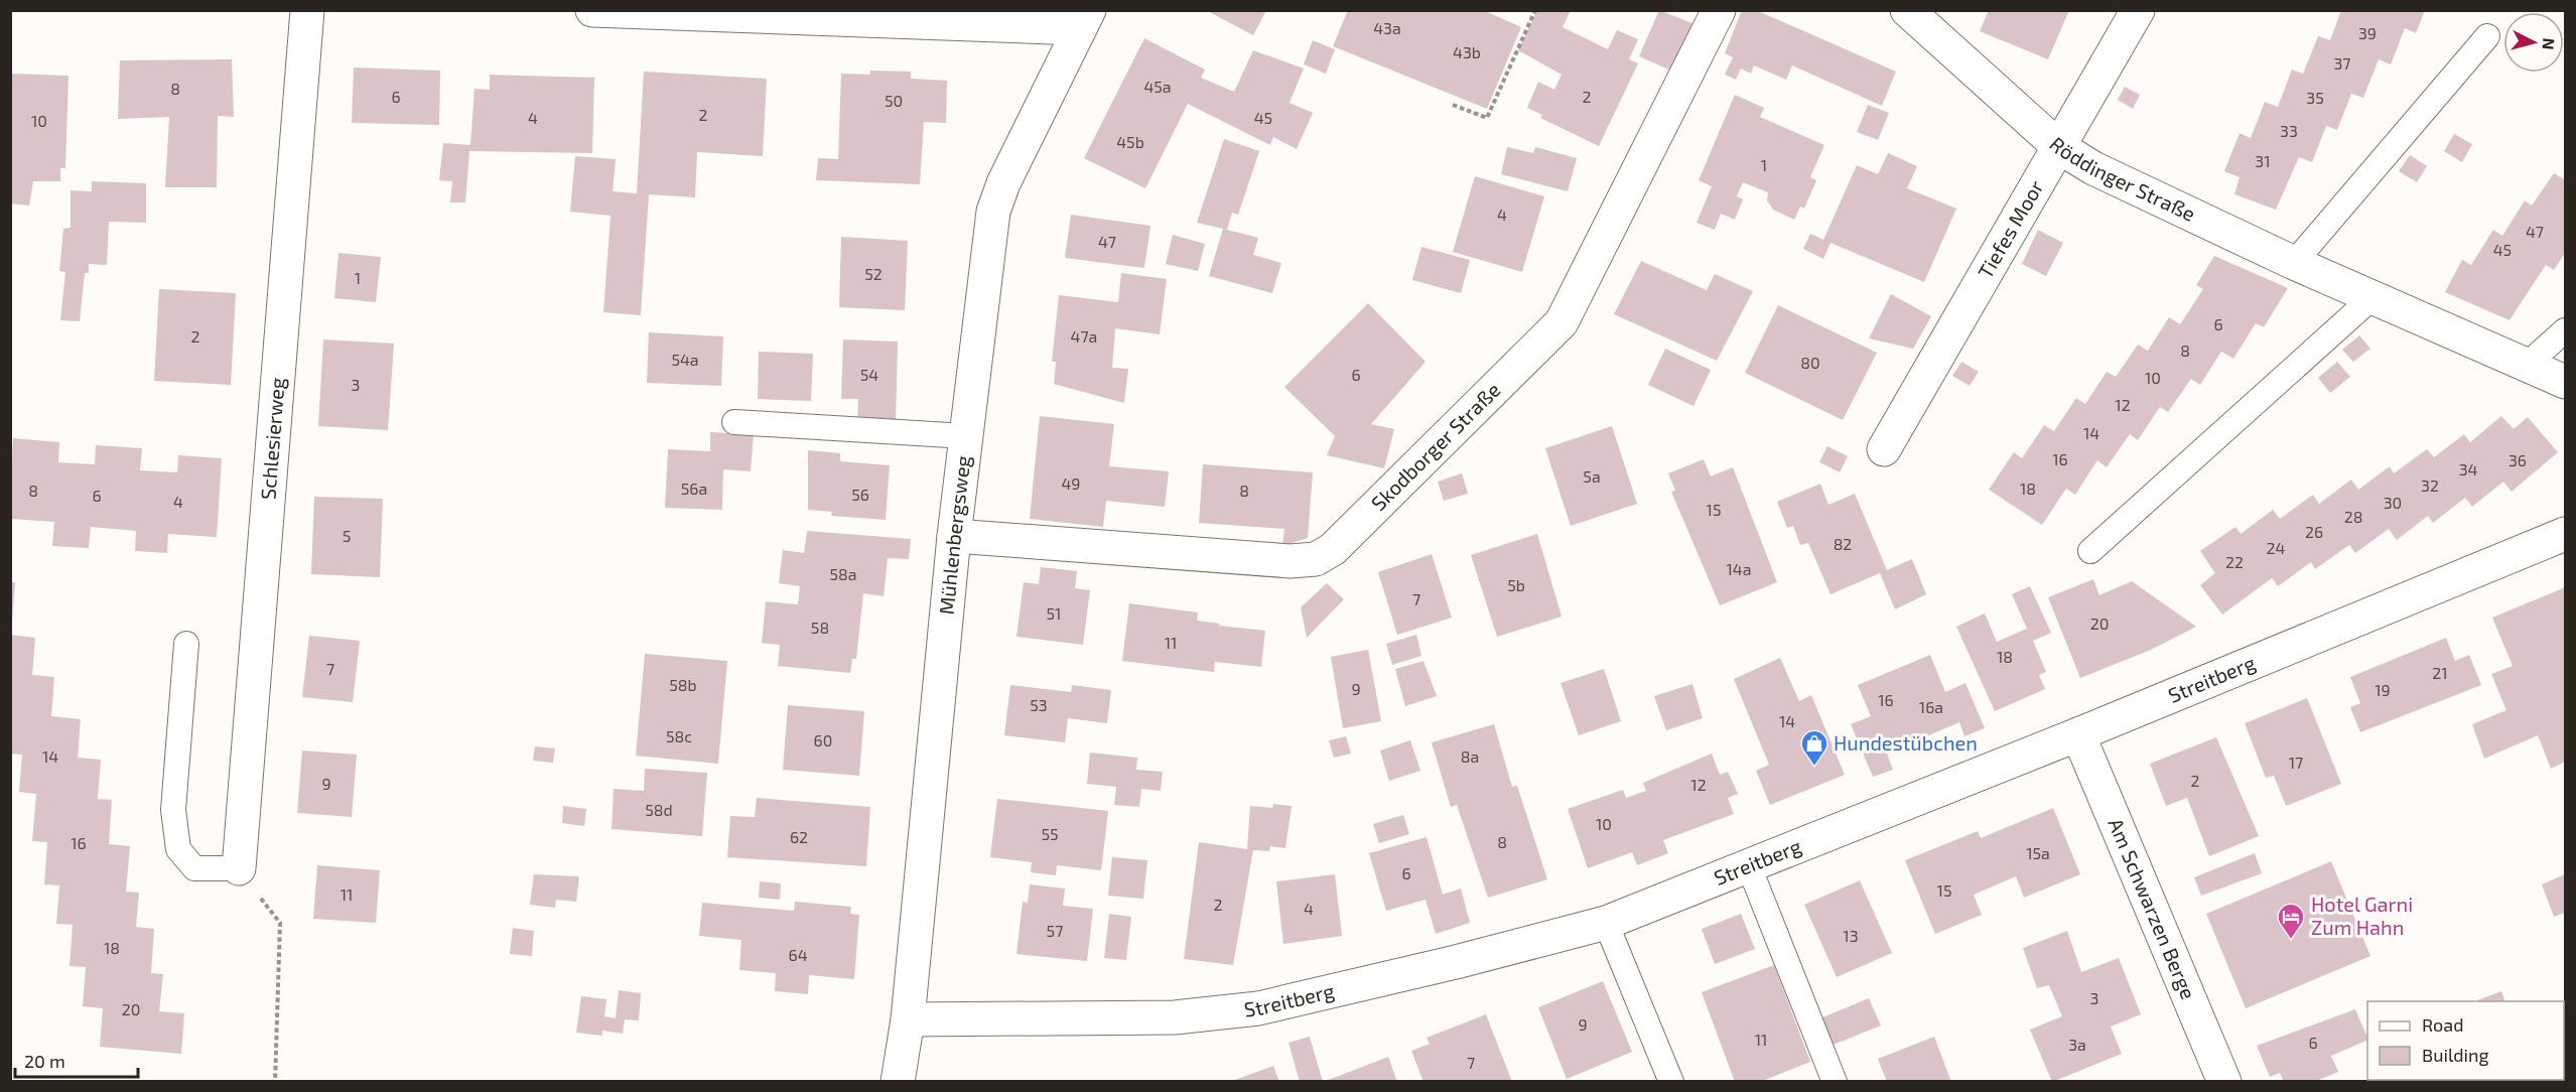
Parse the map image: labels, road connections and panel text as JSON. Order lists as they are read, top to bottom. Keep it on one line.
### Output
{"streets":{"street":["Röddinger Straße","Tiefes Moor","Schlesierweg","Skodborger Straße","Mühlenbergsweg","Streitberg","Am Schwarzen Berge"]},"crossings":[["Röddinger Straße","Tiefes Moor"],["Skodborger Straße","Mühlenbergsweg"],["Mühlenbergsweg","Streitberg"],["Streitberg","Am Schwarzen Berge"]],"places":{"shop":["Hundestübchen"],"hotel":["Hotel Garni Zum Hahn"]},"house_numbers":["43a","39","43b","37","45a","8","6","2","35","50","2","4","45","10","33","45b","31","1","4","47","47","45","52","1","6","2","47a","8","54a","80","54","6","10","3","12","14","16","36","34","5a","49","32","56a","18","8","8","56","6","4","30","15","28","26","5","82","24","22","14a","58a","5b","7","51","20","58","11","18","7","21","58b","9","19","16","53","16a","14","58c","60","14","8a","17","2","9","12","58d","10","55","62","8","16","15a","6","15","11","2","4","57","13","18","64","3","20","9","11","6","3a","7"],"legend":["Road","Building"],"scale_bar":"20 m","north":"right"}
